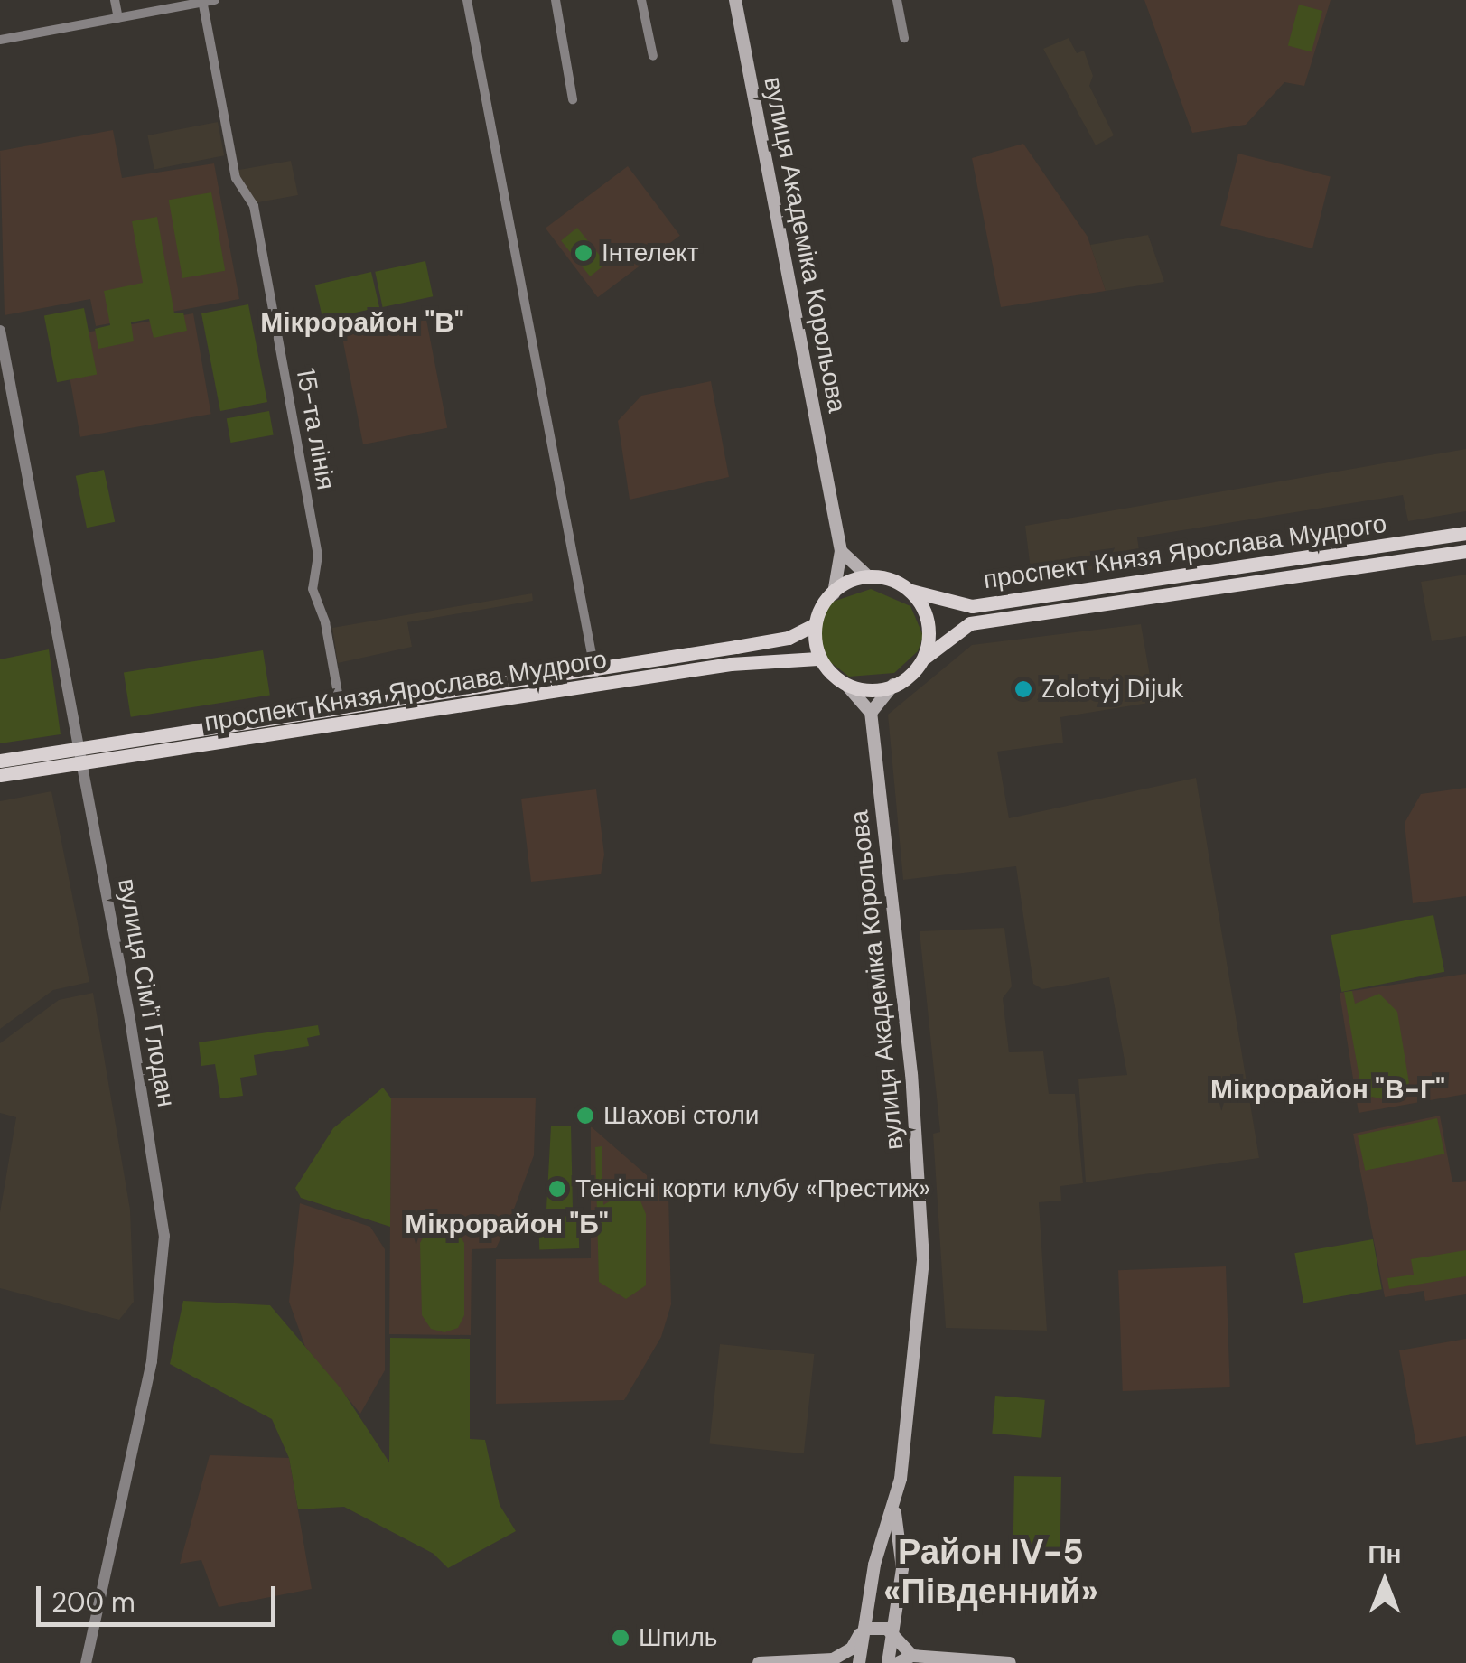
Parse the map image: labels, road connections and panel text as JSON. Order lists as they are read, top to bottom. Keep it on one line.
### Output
{"streets":{"main road":["вулиця Академіка Корольова","проспект Князя Ярослава Мудрого"],"street":["15-та лінія","вулиця Сім'ї Глодан"]},"crossings":[["вулиця Академіка Корольова","проспект Князя Ярослава Мудрого"],["15-та лінія","проспект Князя Ярослава Мудрого"],["проспект Князя Ярослава Мудрого","вулиця Сім'ї Глодан"]],"districts":["Мікрорайон \"В\"","Мікрорайон \"В-Г\"","Мікрорайон \"Б\"","Район IV-5 «Південний»"],"places":["Інтелект","Zolotyj Dijuk","Шахові столи","Тенісні корти клубу «Престиж»","Шпиль"],"scale_bar":"200 m","north":"top"}
